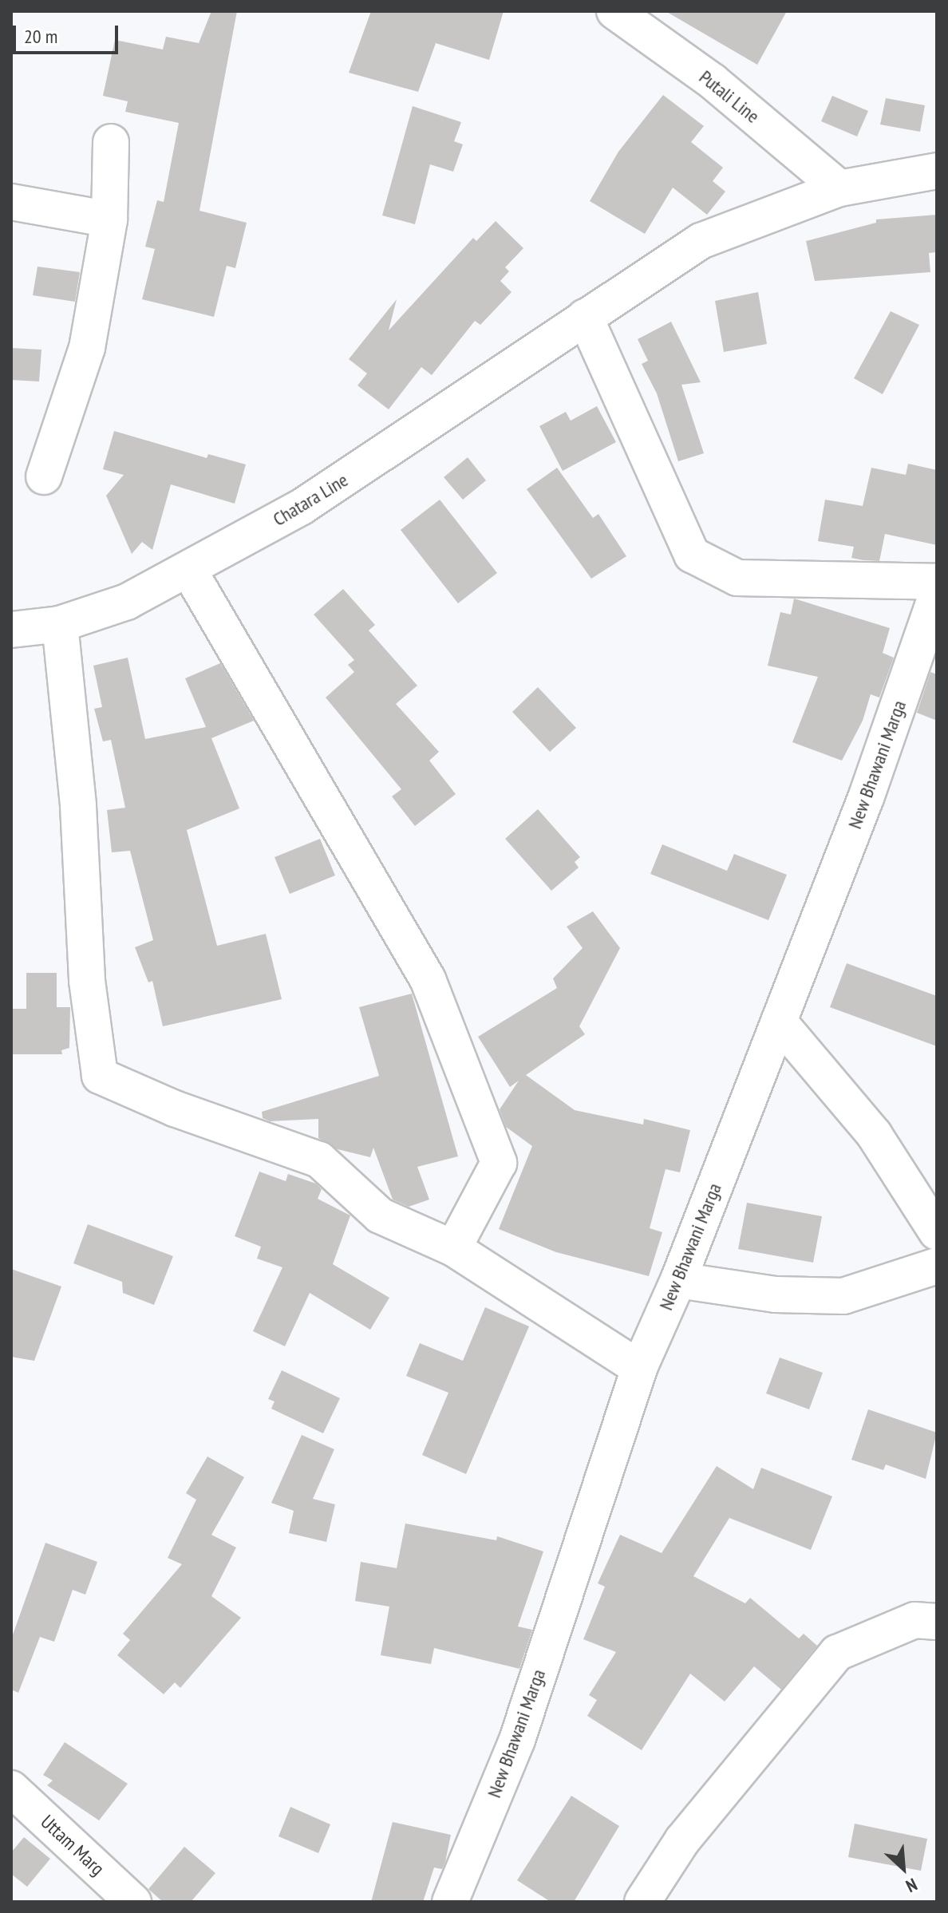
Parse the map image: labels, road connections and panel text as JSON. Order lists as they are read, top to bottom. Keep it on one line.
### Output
{"streets":{"street":["Putali Line","Chatara Line","New Bhawani Marga","Uttam Marg"]},"crossings":[["Putali Line","Chatara Line"]],"scale_bar":"20 m","north":"bottom right"}
